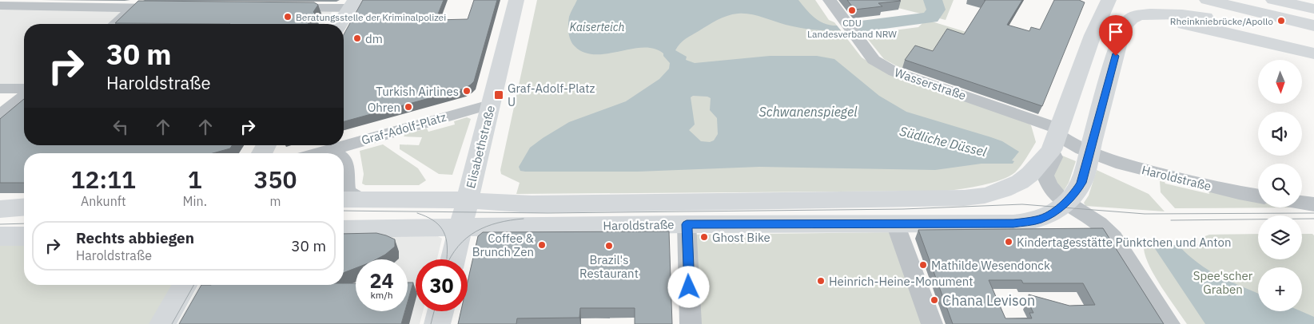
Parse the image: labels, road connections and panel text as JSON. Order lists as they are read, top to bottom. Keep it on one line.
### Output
{"streets":{"main road":["Graf-Adolf-Platz","Elisabethstraße","Haroldstraße"],"street":["Wasserstraße"]},"crossings":[["Wasserstraße","Haroldstraße"],["Graf-Adolf-Platz","Elisabethstraße"],["Graf-Adolf-Platz","Haroldstraße"],["Elisabethstraße","Haroldstraße"]],"water":["Kaiserteich","Schwanenspiegel","Südliche Düssel"],"parks":["Spee'scher Graben"],"places":{"other":["CDU Landesverband NRW","Beratungsstelle der Kriminalpolizei","Rheinkniebrücke/Apollo","dm","Turkish Airlines","Ohren","Ghost Bike","Kindertagesstätte Pünktchen und Anton","Coffee & Brunch Zen","Brazil's Restaurant","Mathilde Wesendonck","Heinrich-Heine-Monument","Chana Levison"],"transit":["Graf-Adolf-Platz U"]},"north":"bottom","page":{"turn":["30 m","Haroldstraße"],"map_buttons":"+","eta":["12:11","Ankunft","1","Min.","350","m"],"list":[{"name":"Rechts abbiegen","note":"Haroldstraße","value":"30 m"}],"speed":"24 km/h","limit":"30"}}
